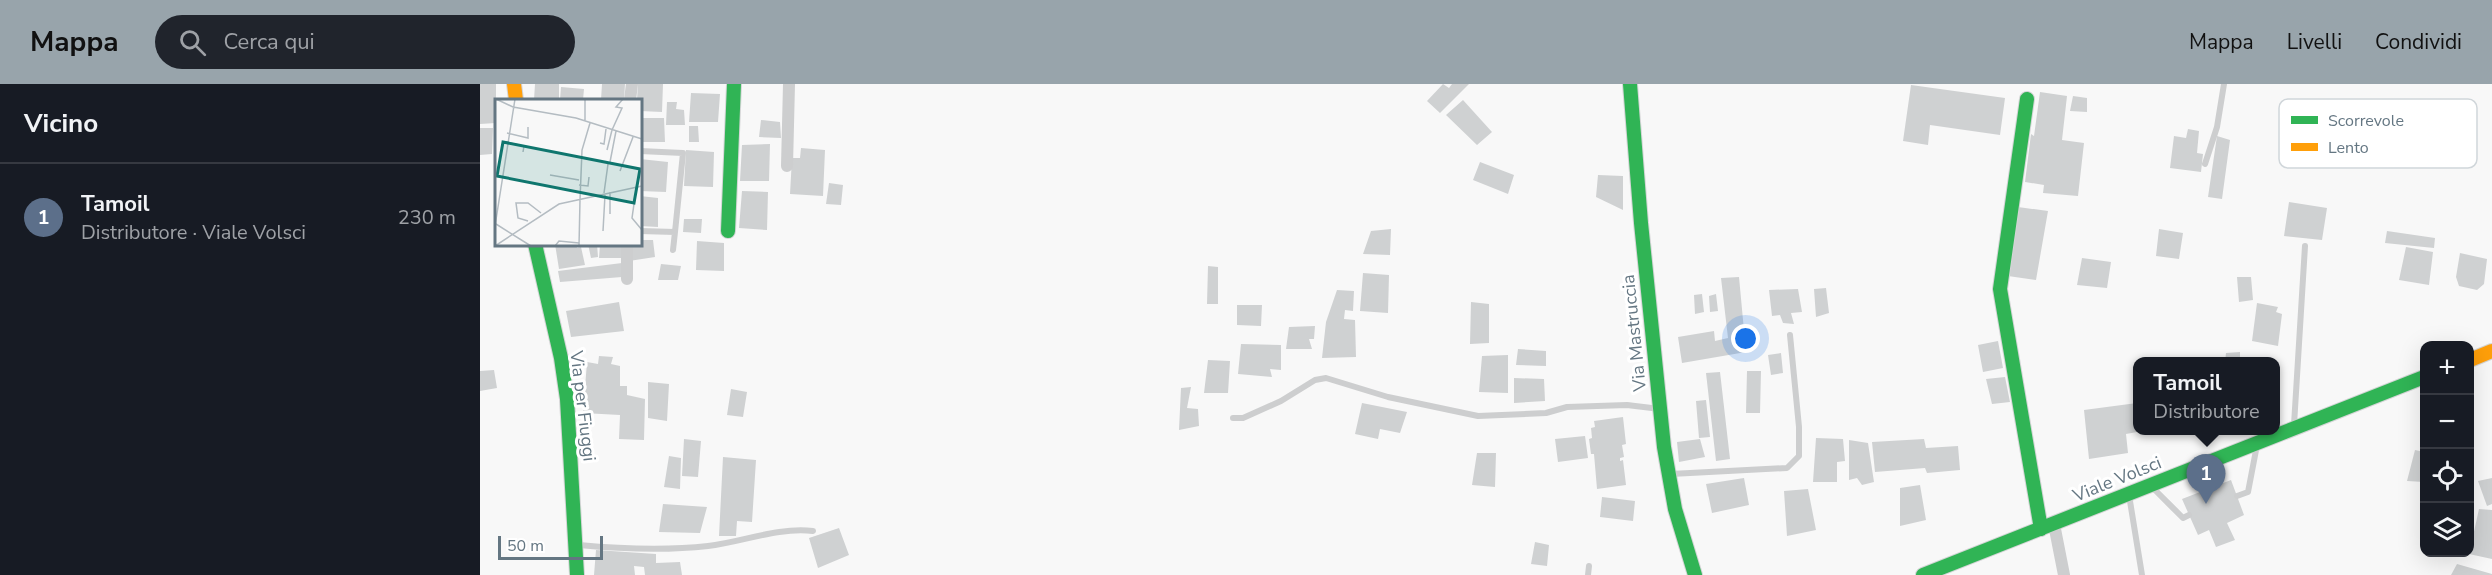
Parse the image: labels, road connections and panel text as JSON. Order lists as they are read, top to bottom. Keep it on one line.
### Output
{"streets":{"street":["Via Mastruccia","Via per Fiuggi","Viale Volsci"]},"legend":["Scorrevole","Lento"],"scale_bar":"50 m","page":{"header":"Mappa","search":"Cerca qui","nav":["Mappa","Livelli","Condividi"],"heading":"Vicino","list":[{"mark":"1","name":"Tamoil","note":"Distributore · Viale Volsci","value":"230 m"}],"map_buttons":["+","−"],"popup":["Tamoil","Distributore"],"pins":"1","scale":"50 m"}}
